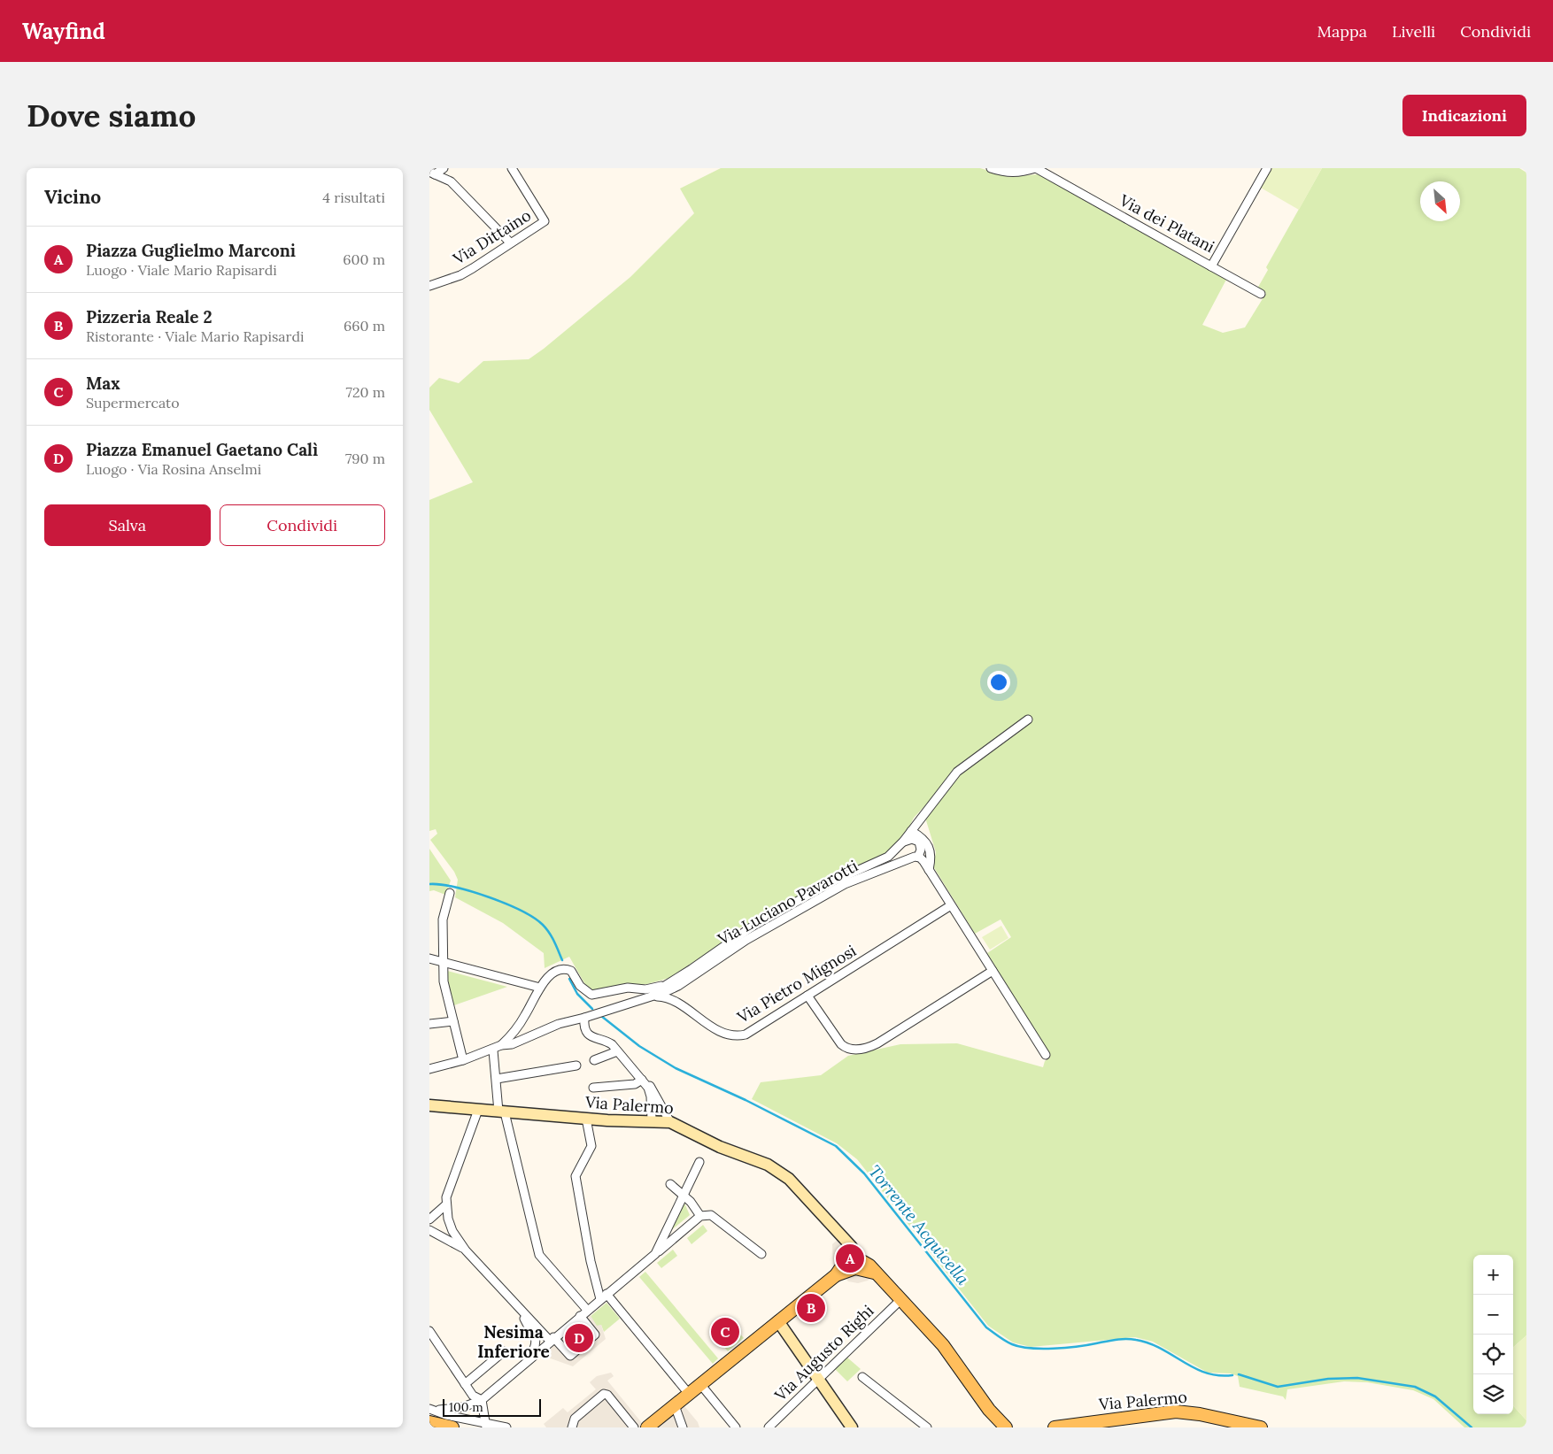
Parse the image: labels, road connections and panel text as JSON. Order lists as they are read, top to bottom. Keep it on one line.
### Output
{"streets":{"main road":["Via Palermo"],"street":["Via dei Platani","Via Dittaino","Via Luciano Pavarotti","Via Pietro Mignosi","Via Augusto Righi"]},"crossings":[["Via Luciano Pavarotti","Via Pietro Mignosi"]],"districts":["Nesima Inferiore"],"water":["Torrente Acquicella"],"scale_bar":"100 m","north":"bottom right","page":{"header":"Wayfind","nav":["Mappa","Livelli","Condividi"],"buttons":["Indicazioni",["Salva","Condividi"]],"title":"Dove siamo","heading":["Vicino","4 risultati"],"list":[{"mark":"A","name":"Piazza Guglielmo Marconi","note":"Luogo · Viale Mario Rapisardi","value":"600 m"},{"mark":"B","name":"Pizzeria Reale 2","note":"Ristorante · Viale Mario Rapisardi","value":"660 m"},{"mark":"C","name":"Max","note":"Supermercato","value":"720 m"},{"mark":"D","name":"Piazza Emanuel Gaetano Calì","note":"Luogo · Via Rosina Anselmi","value":"790 m"}],"pins":["A","B","C","D"],"map_buttons":["+","−"],"scale":"100 m"}}
